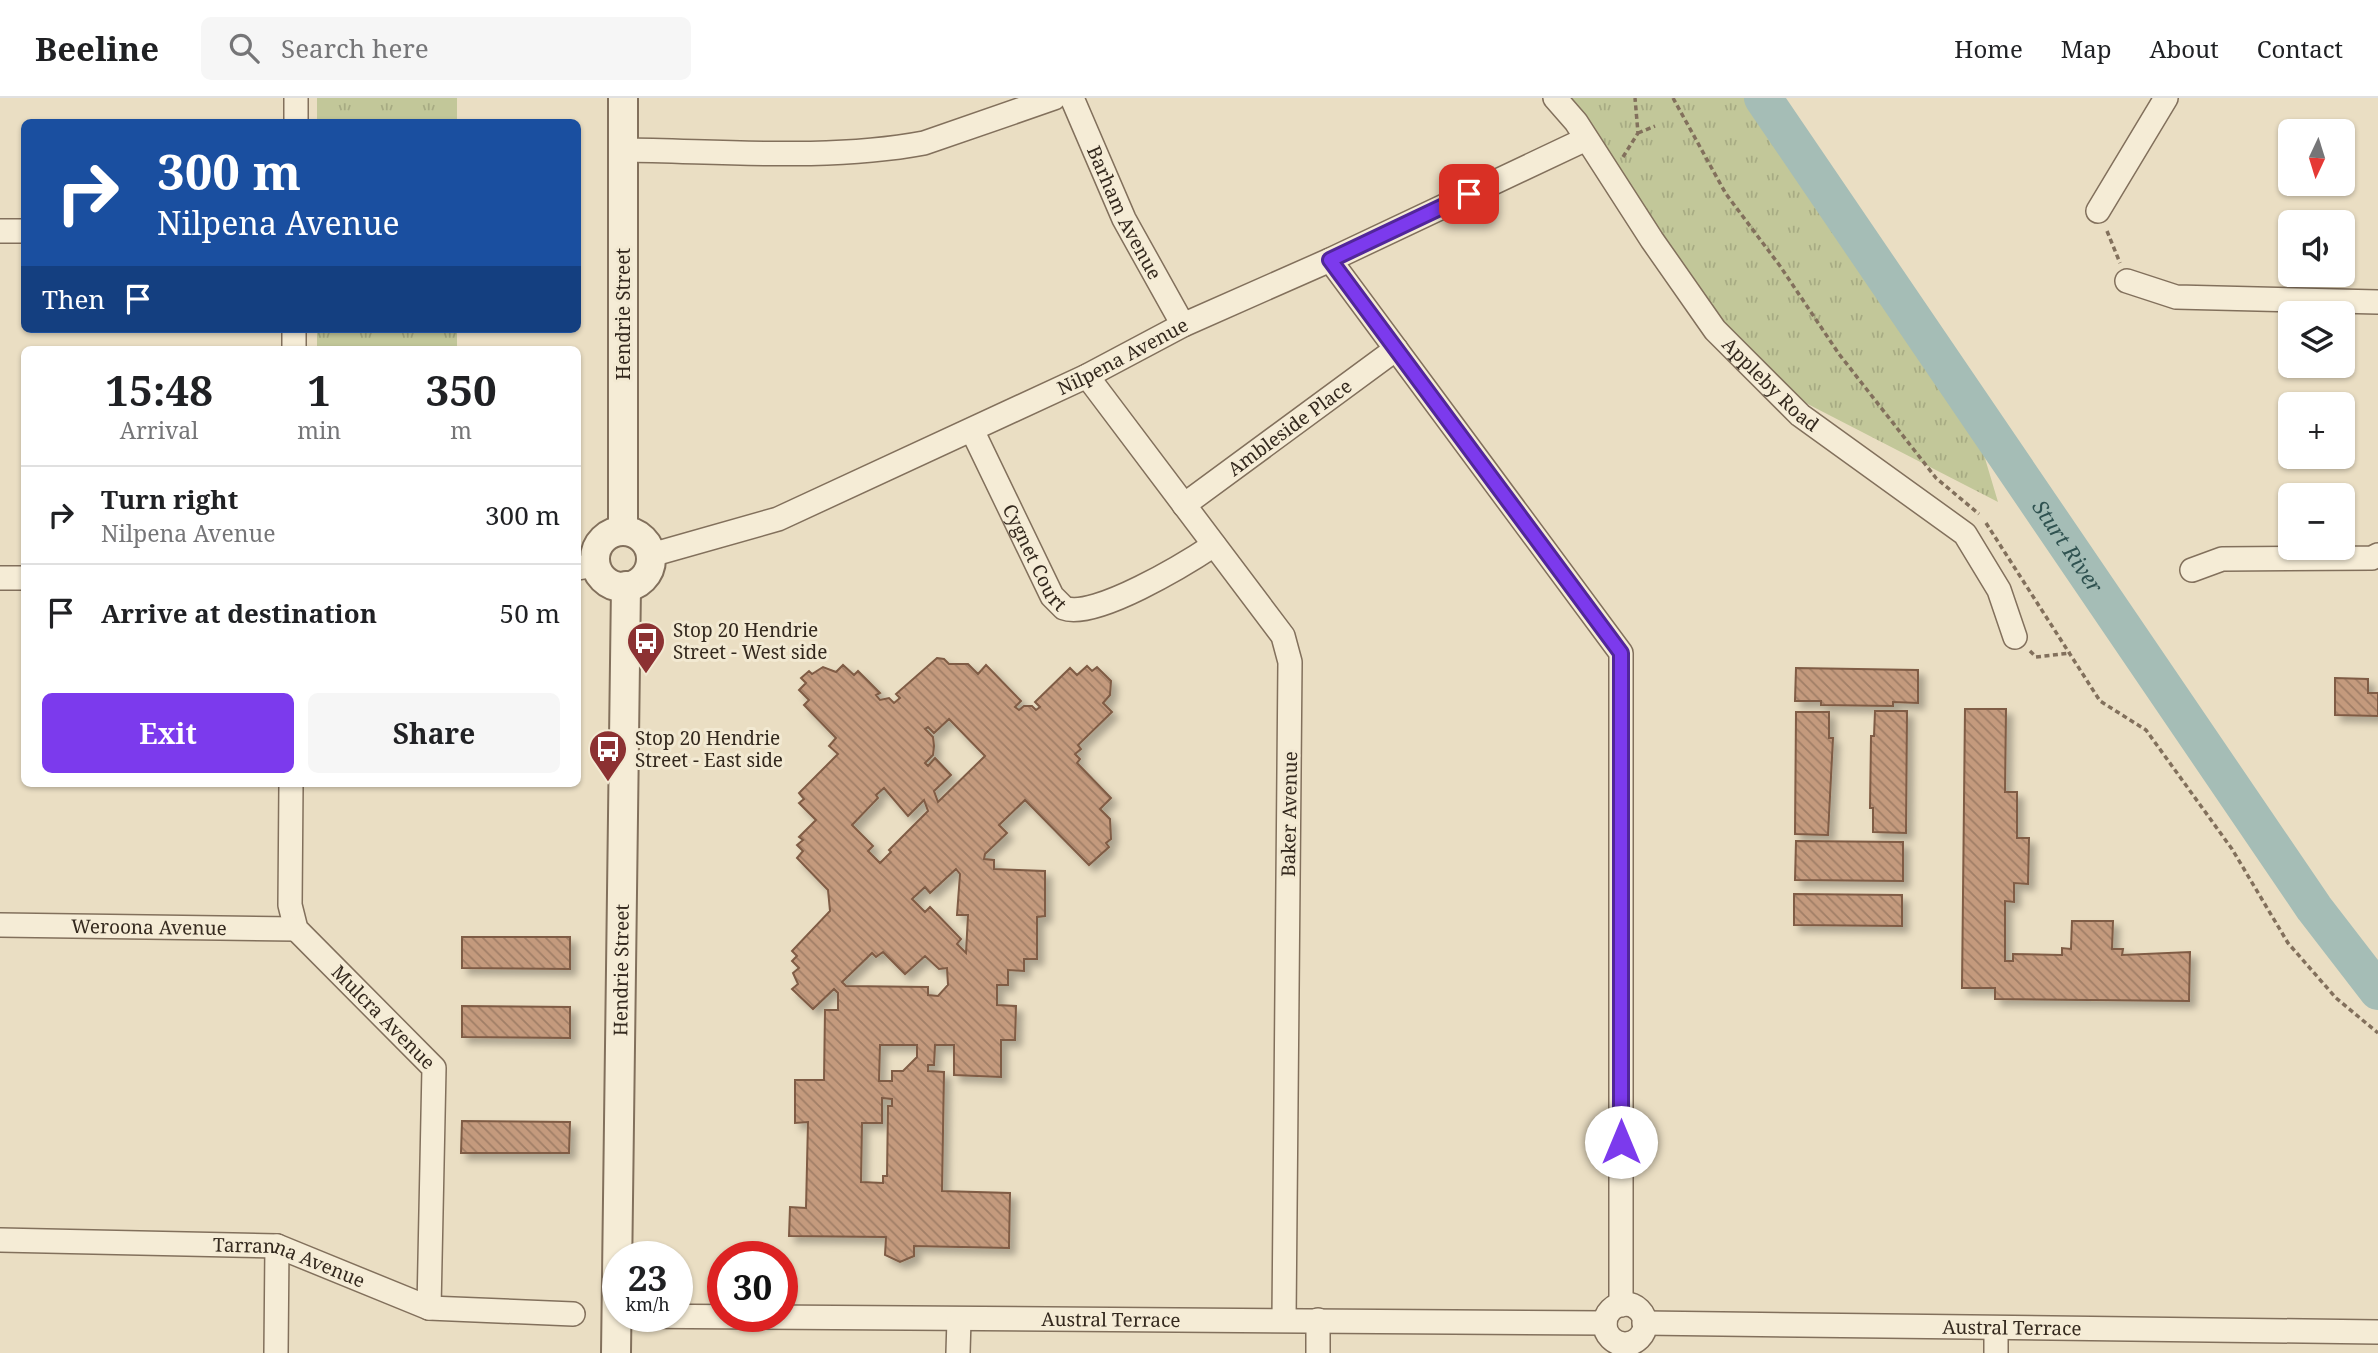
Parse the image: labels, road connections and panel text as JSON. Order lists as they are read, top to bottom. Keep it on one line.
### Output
{"streets":{"street":["Barham Avenue","Hendrie Street","Nilpena Avenue","Appleby Road","Ambleside Place","Cygnet Court","Baker Avenue","Weroona Avenue","Mulcra Avenue","Tarranna Avenue","Austral Terrace"]},"crossings":[["Barham Avenue","Nilpena Avenue"],["Hendrie Street","Nilpena Avenue"],["Nilpena Avenue","Appleby Road"],["Nilpena Avenue","Cygnet Court"],["Nilpena Avenue","Baker Avenue"],["Ambleside Place","Baker Avenue"],["Cygnet Court","Baker Avenue"],["Baker Avenue","Austral Terrace"],["Weroona Avenue","Mulcra Avenue"],["Mulcra Avenue","Tarranna Avenue"]],"water":["Sturt River"],"places":{"bus stop":["Stop 20 Hendrie Street - West side","Stop 20 Hendrie Street - East side"]},"north":"bottom","page":{"header":"Beeline","search":"Search here","nav":["Home","Map","About","Contact"],"map_buttons":["+","−"],"turn":["300 m","Nilpena Avenue"],"then":"Then","eta":["15:48","Arrival","1","min","350","m"],"list":[{"name":"Turn right","note":"Nilpena Avenue","value":"300 m"},{"name":"Arrive at destination","value":"50 m"}],"buttons":["Exit","Share"],"speed":"23 km/h","limit":"30"}}
